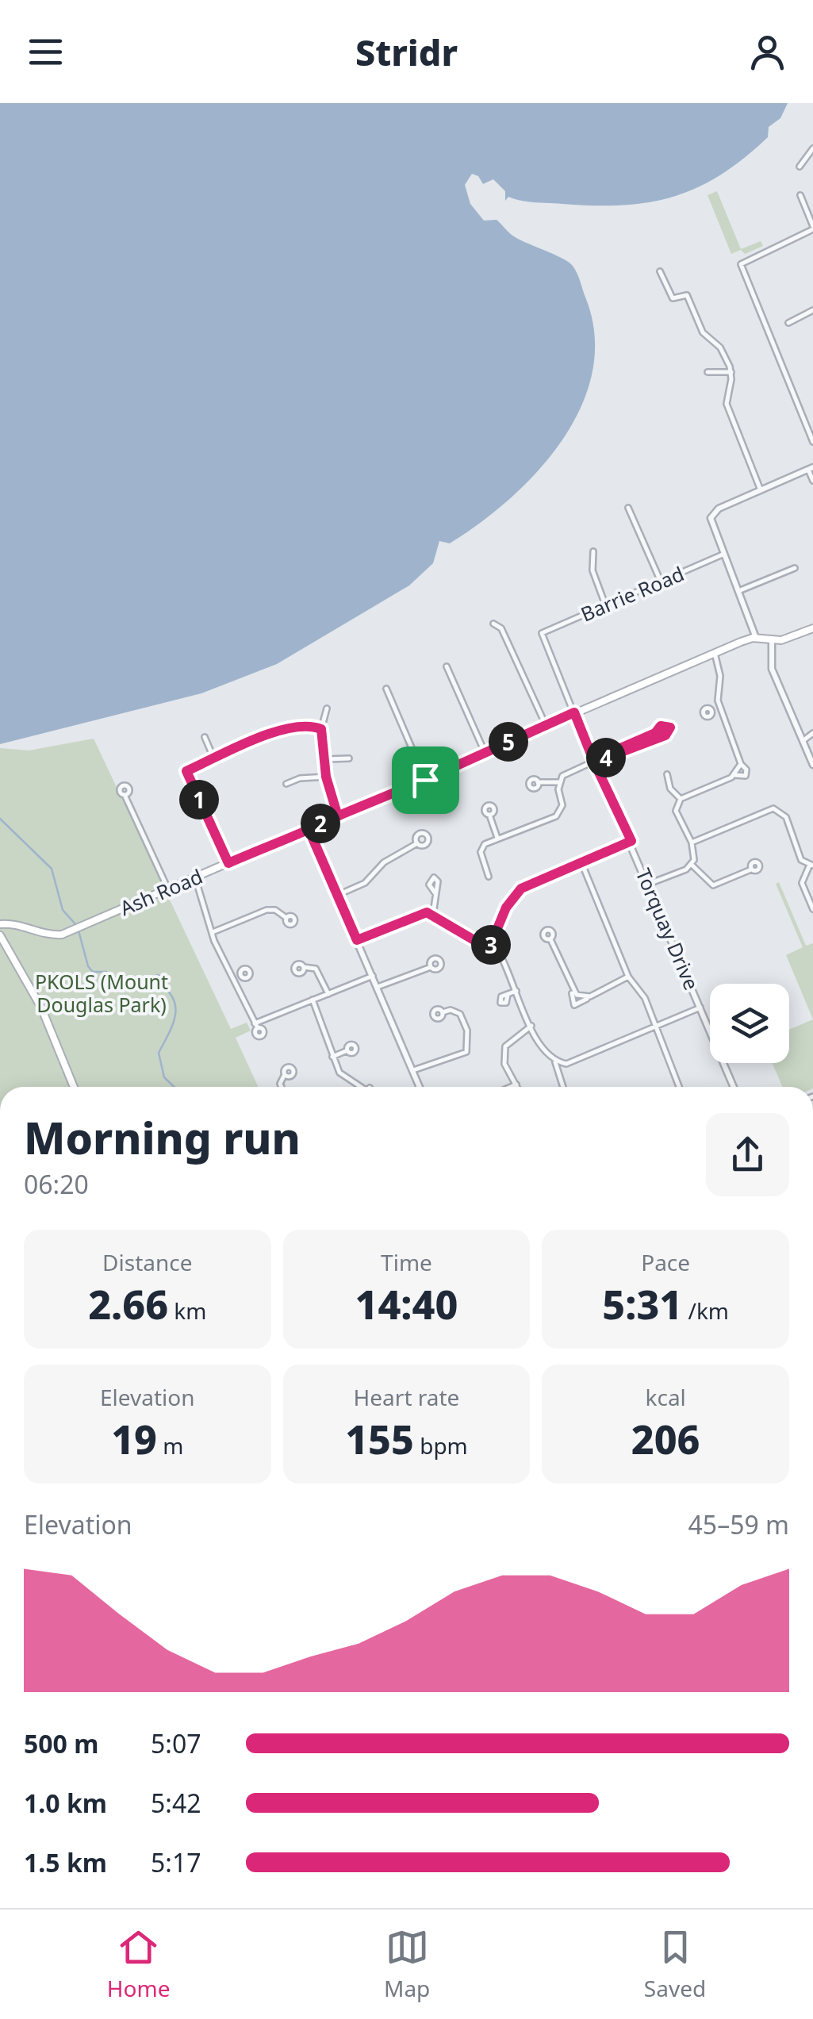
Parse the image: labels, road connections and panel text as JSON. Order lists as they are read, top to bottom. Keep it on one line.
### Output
{"streets":{"main road":["Ash Road"],"street":["Barrie Road","Torquay Drive"]},"crossings":[["Barrie Road","Torquay Drive"],["Ash Road","Torquay Drive"]],"parks":["PKOLS (Mount Douglas Park)"],"page":{"header":"Stridr","pins":["5","4","1","2","3"],"heading":["Morning run","06:20"],"stats":[["Distance","2.66 km"],["Time","14:40"],["Pace","5:31 /km"],["Elevation","19 m"],["Heart rate","155 bpm"],["kcal","206"]],"chart":["Elevation","45–59 m"],"list":[{"name":"500 m","note":"5:07"},{"name":"1.0 km","note":"5:42"},{"name":"1.5 km","note":"5:17"}],"tabs":["Home","Map","Saved"]}}
